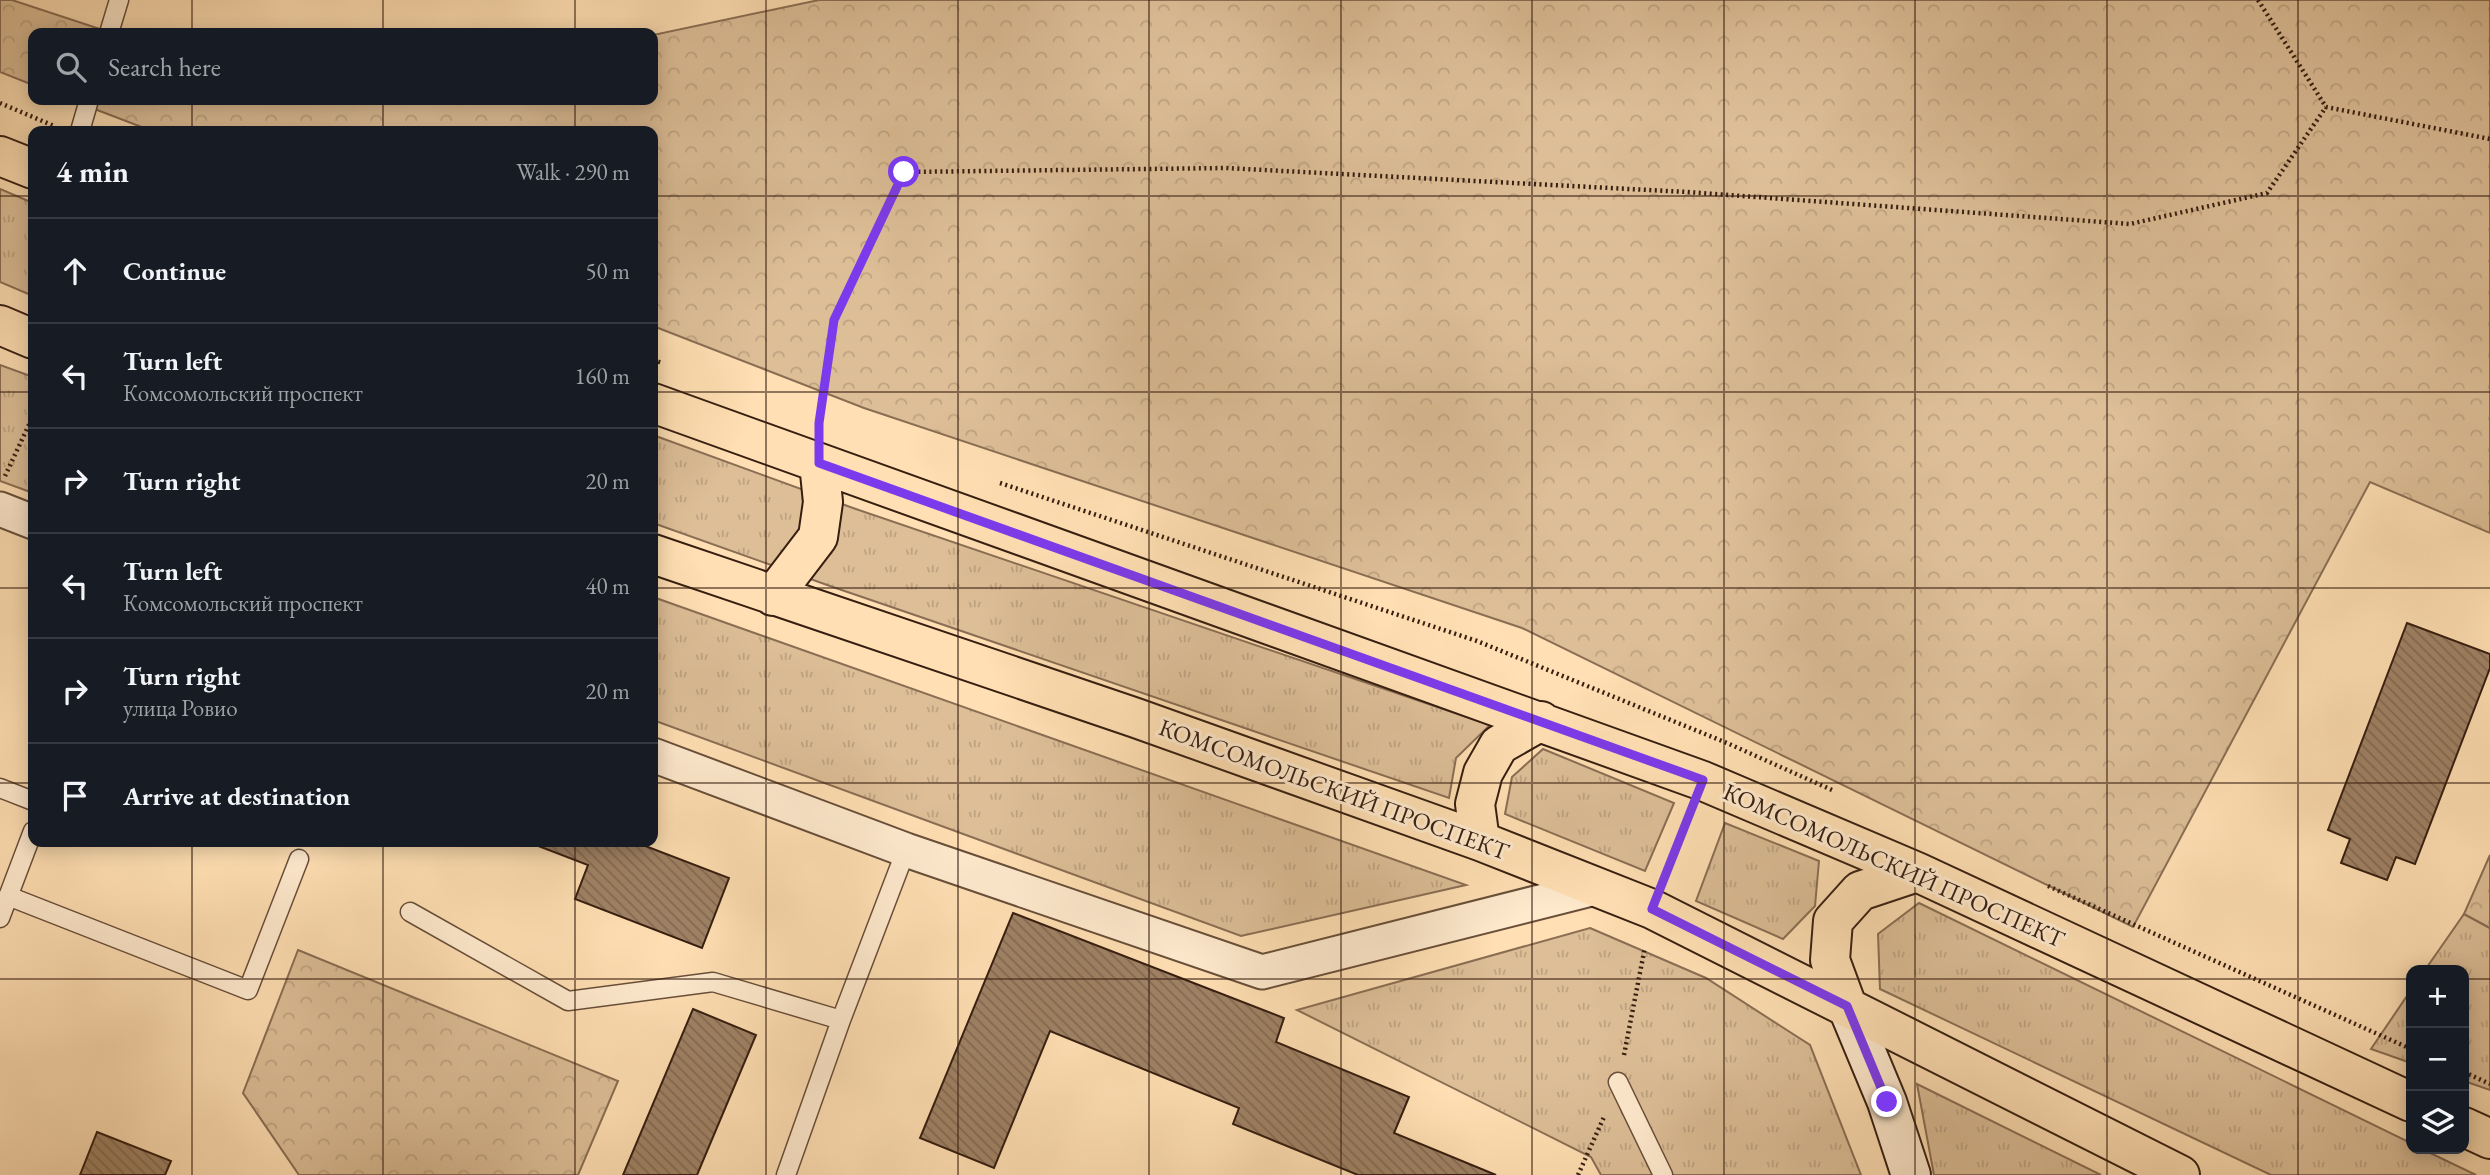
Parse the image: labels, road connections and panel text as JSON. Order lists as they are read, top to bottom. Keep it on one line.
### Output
{"streets":{"main road":["КОМСОМОЛЬСКИЙ ПРОСПЕКТ"]},"page":{"search":"Search here","heading":["4 min","Walk · 290 m"],"list":[["Continue","50 m"],["Turn left","Комсомольский проспект","160 m"],["Turn right","20 m"],["Turn left","Комсомольский проспект","40 m"],["Turn right","улица Ровио","20 m"],"Arrive at destination"],"map_buttons":["+","−"]}}
